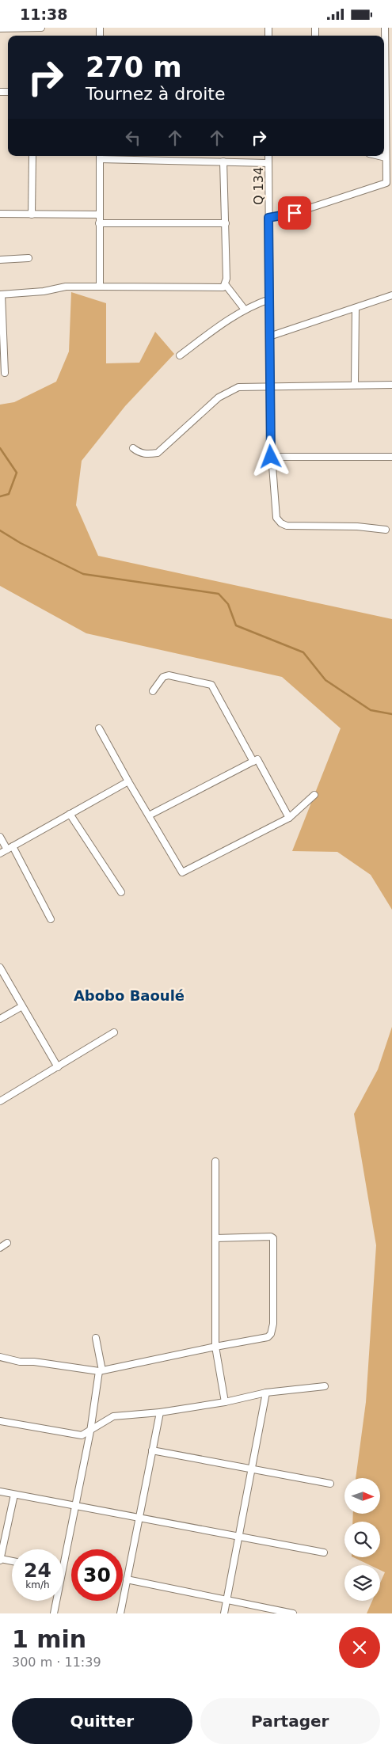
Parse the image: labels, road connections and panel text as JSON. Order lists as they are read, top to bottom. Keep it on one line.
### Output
{"streets":{"street":["Q 134"]},"districts":["Abobo Baoulé"],"north":"right","page":{"status":"11:38","turn":["270 m","Tournez à droite"],"speed":"24 km/h","limit":"30","heading":["1 min","300 m · 11:39"],"buttons":["Quitter","Partager"]}}
